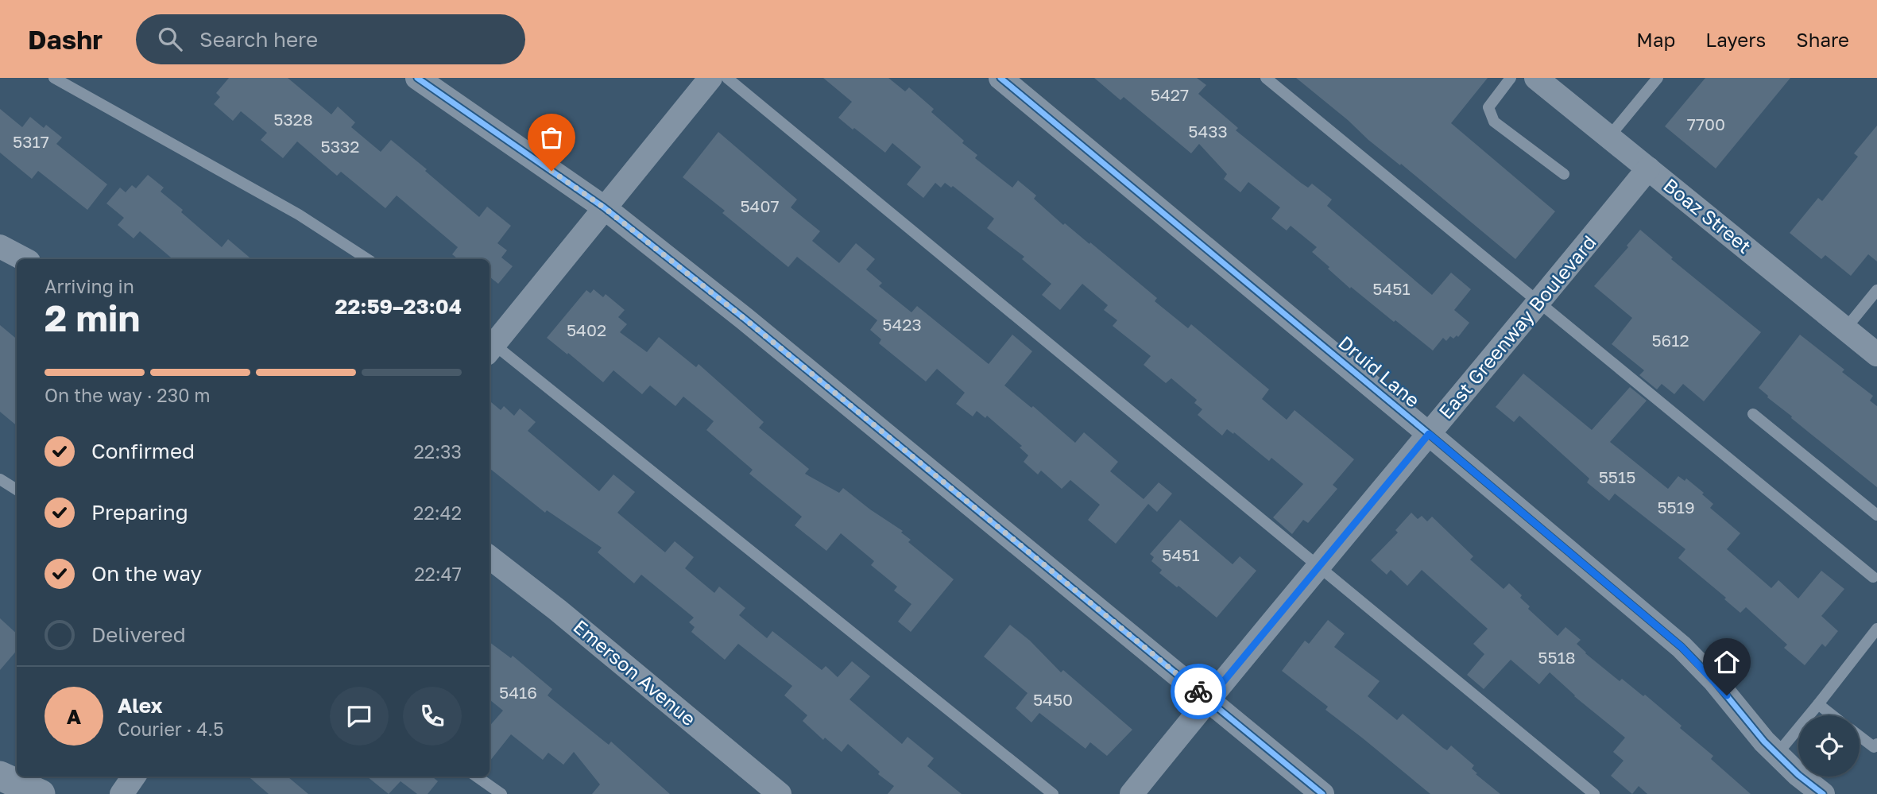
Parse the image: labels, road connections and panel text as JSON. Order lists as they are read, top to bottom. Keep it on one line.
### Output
{"streets":{"street":["Boaz Street","East Greenway Boulevard","Druid Lane","Emerson Avenue"]},"crossings":[["Boaz Street","East Greenway Boulevard"],["East Greenway Boulevard","Druid Lane"]],"house_numbers":["5427","5328","7700","5433","5317","5332","5407","5451","5423","5402","5612","5515","5519","5451","5518","5416","5450"],"page":{"header":"Dashr","search":"Search here","nav":["Map","Layers","Share"],"heading":["2 min","Arriving in","22:59–23:04"],"panel":["Alex","Courier · 4.5"],"bar":"On the way · 230 m","list":[["Confirmed","22:33"],["Preparing","22:42"],["On the way","22:47"],"Delivered"],"round":"A"}}
